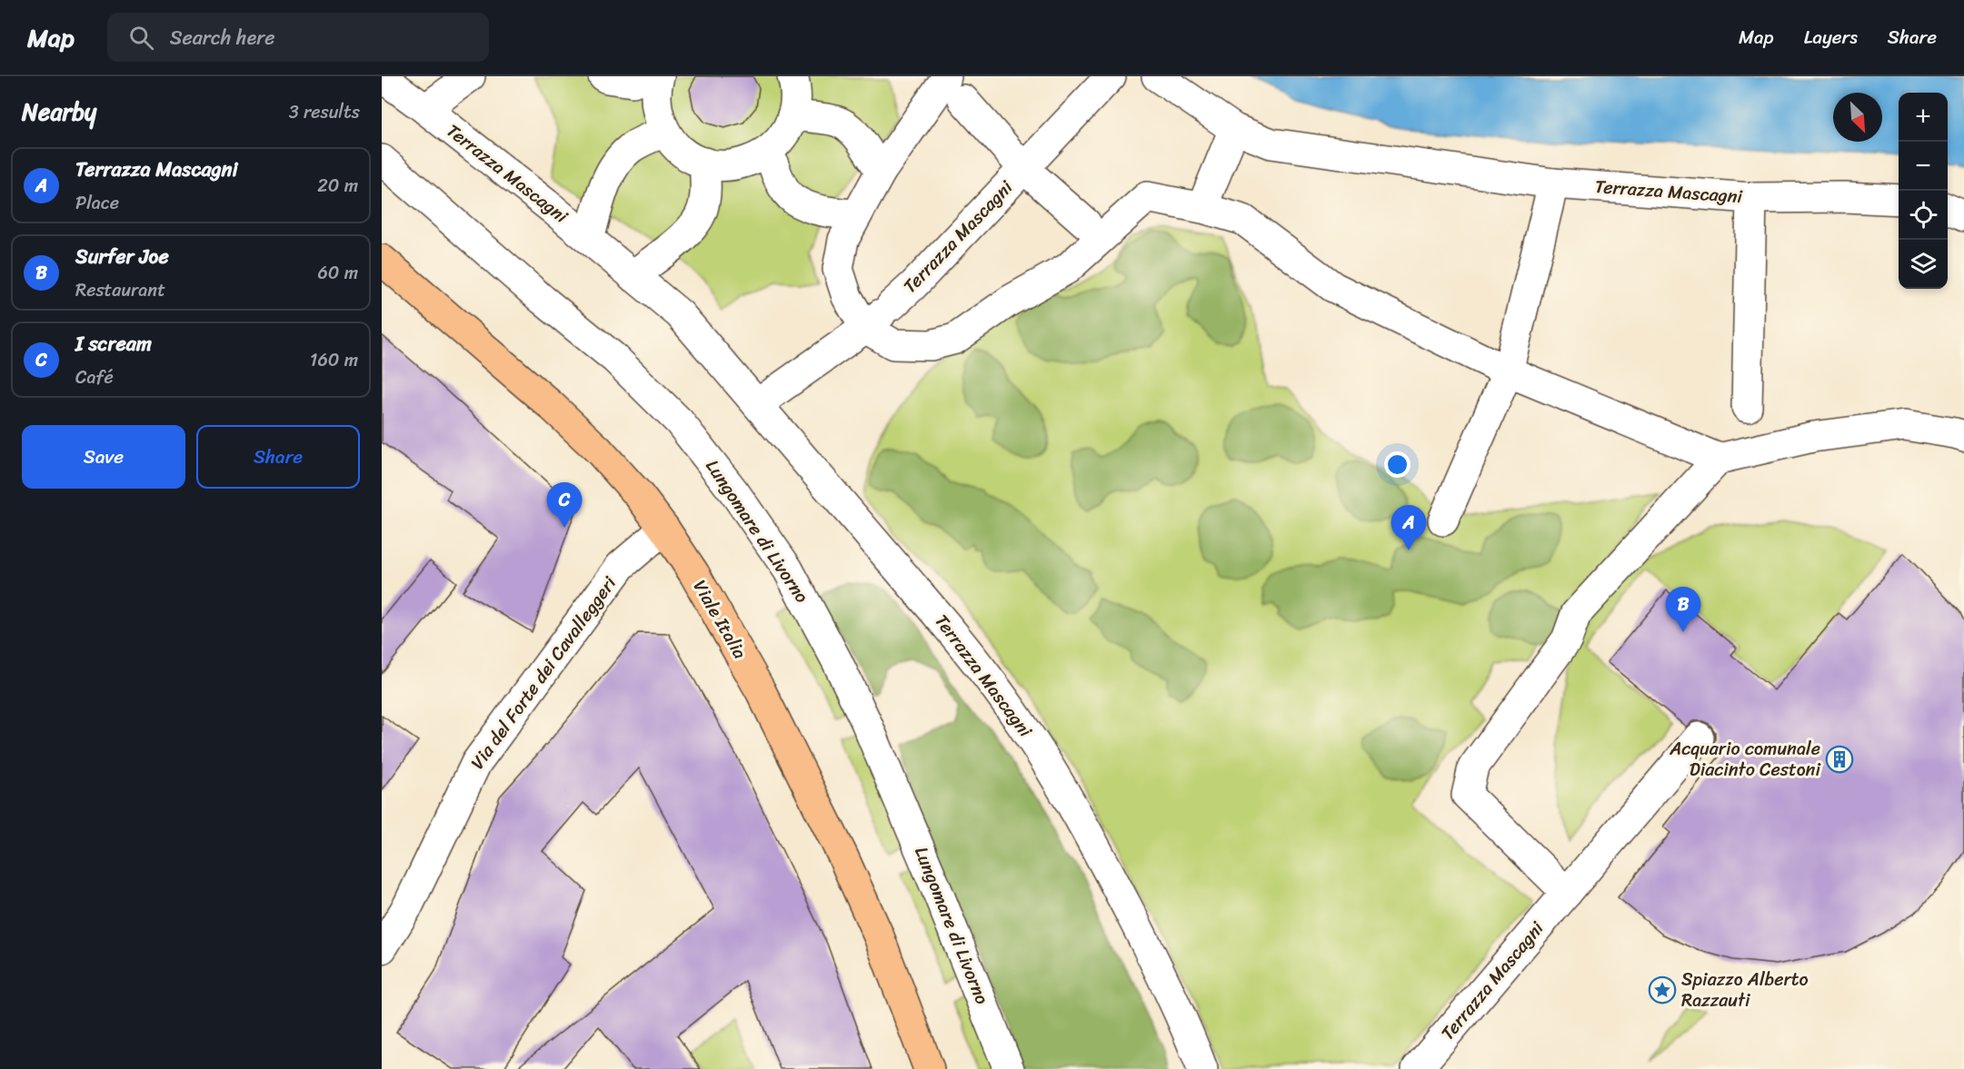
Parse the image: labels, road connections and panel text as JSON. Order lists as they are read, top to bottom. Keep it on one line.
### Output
{"streets":{"main road":["Viale Italia"],"street":["Terrazza Mascagni","Lungomare di Livorno","Via del Forte dei Cavalleggeri"]},"crossings":[["Viale Italia","Via del Forte dei Cavalleggeri"]],"places":{"building":["Acquario comunale Diacinto Cestoni"],"place":["Spiazzo Alberto Razzauti"]},"north":"bottom right","page":{"header":"Map","search":"Search here","nav":["Map","Layers","Share"],"heading":["Nearby","3 results"],"map_buttons":["+","−"],"list":[{"mark":"A","name":"Terrazza Mascagni","note":"Place","value":"20 m"},{"mark":"B","name":"Surfer Joe","note":"Restaurant","value":"60 m"},{"mark":"C","name":"I scream","note":"Café","value":"160 m"}],"buttons":["Save","Share"],"pins":["C","A","B"]}}
